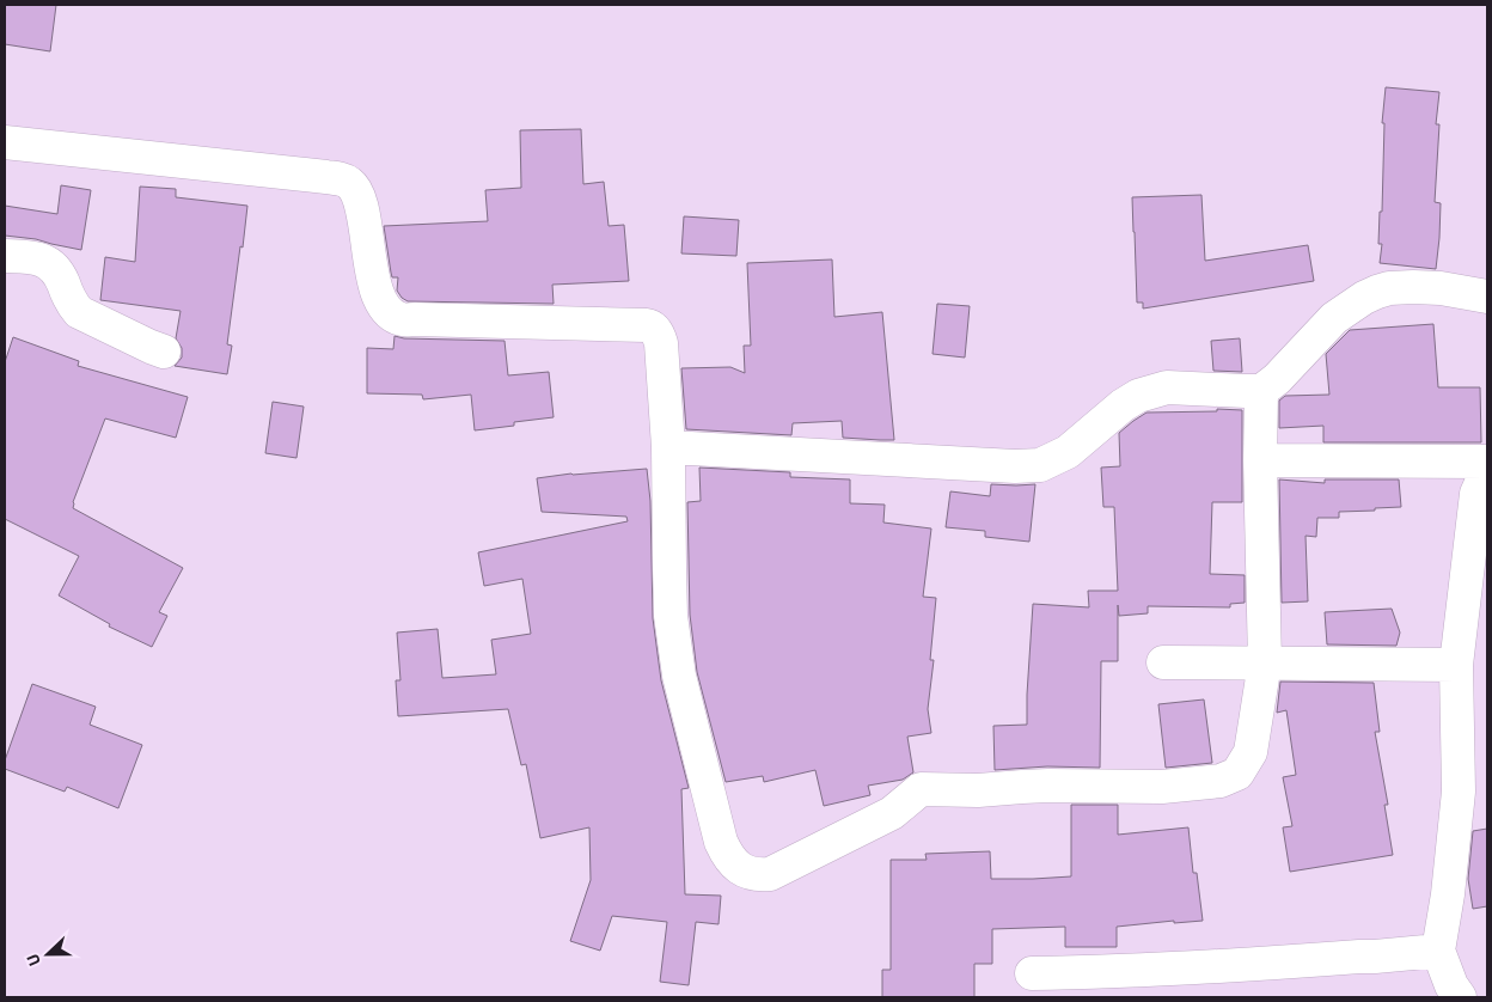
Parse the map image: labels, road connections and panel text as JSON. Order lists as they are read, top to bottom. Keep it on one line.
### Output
{"north":"left"}
